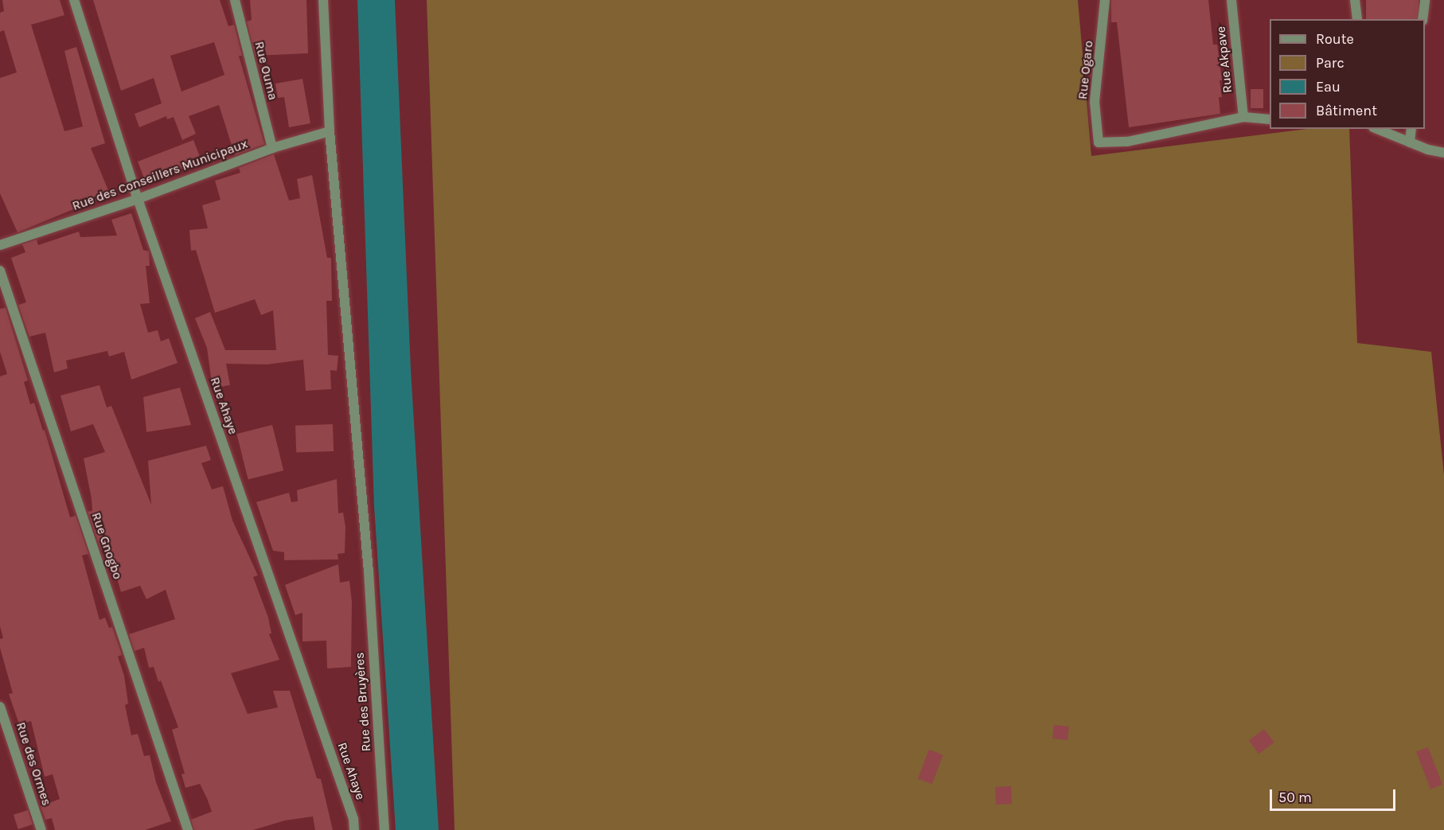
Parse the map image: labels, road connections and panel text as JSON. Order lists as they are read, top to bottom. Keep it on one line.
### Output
{"streets":{"street":["Rue Akpave","Rue Ogaro","Rue Ouma","Rue des Conseillers Municipaux","Rue Ahaye","Rue Gnogbo","Rue des Bruyères","Rue des Ormes"]},"crossings":[["Rue Akpave","Rue Ogaro"],["Rue Ouma","Rue des Conseillers Municipaux"],["Rue des Conseillers Municipaux","Rue Ahaye"],["Rue des Conseillers Municipaux","Rue des Bruyères"]],"legend":["Route","Parc","Eau","Bâtiment"],"scale_bar":"50 m"}
